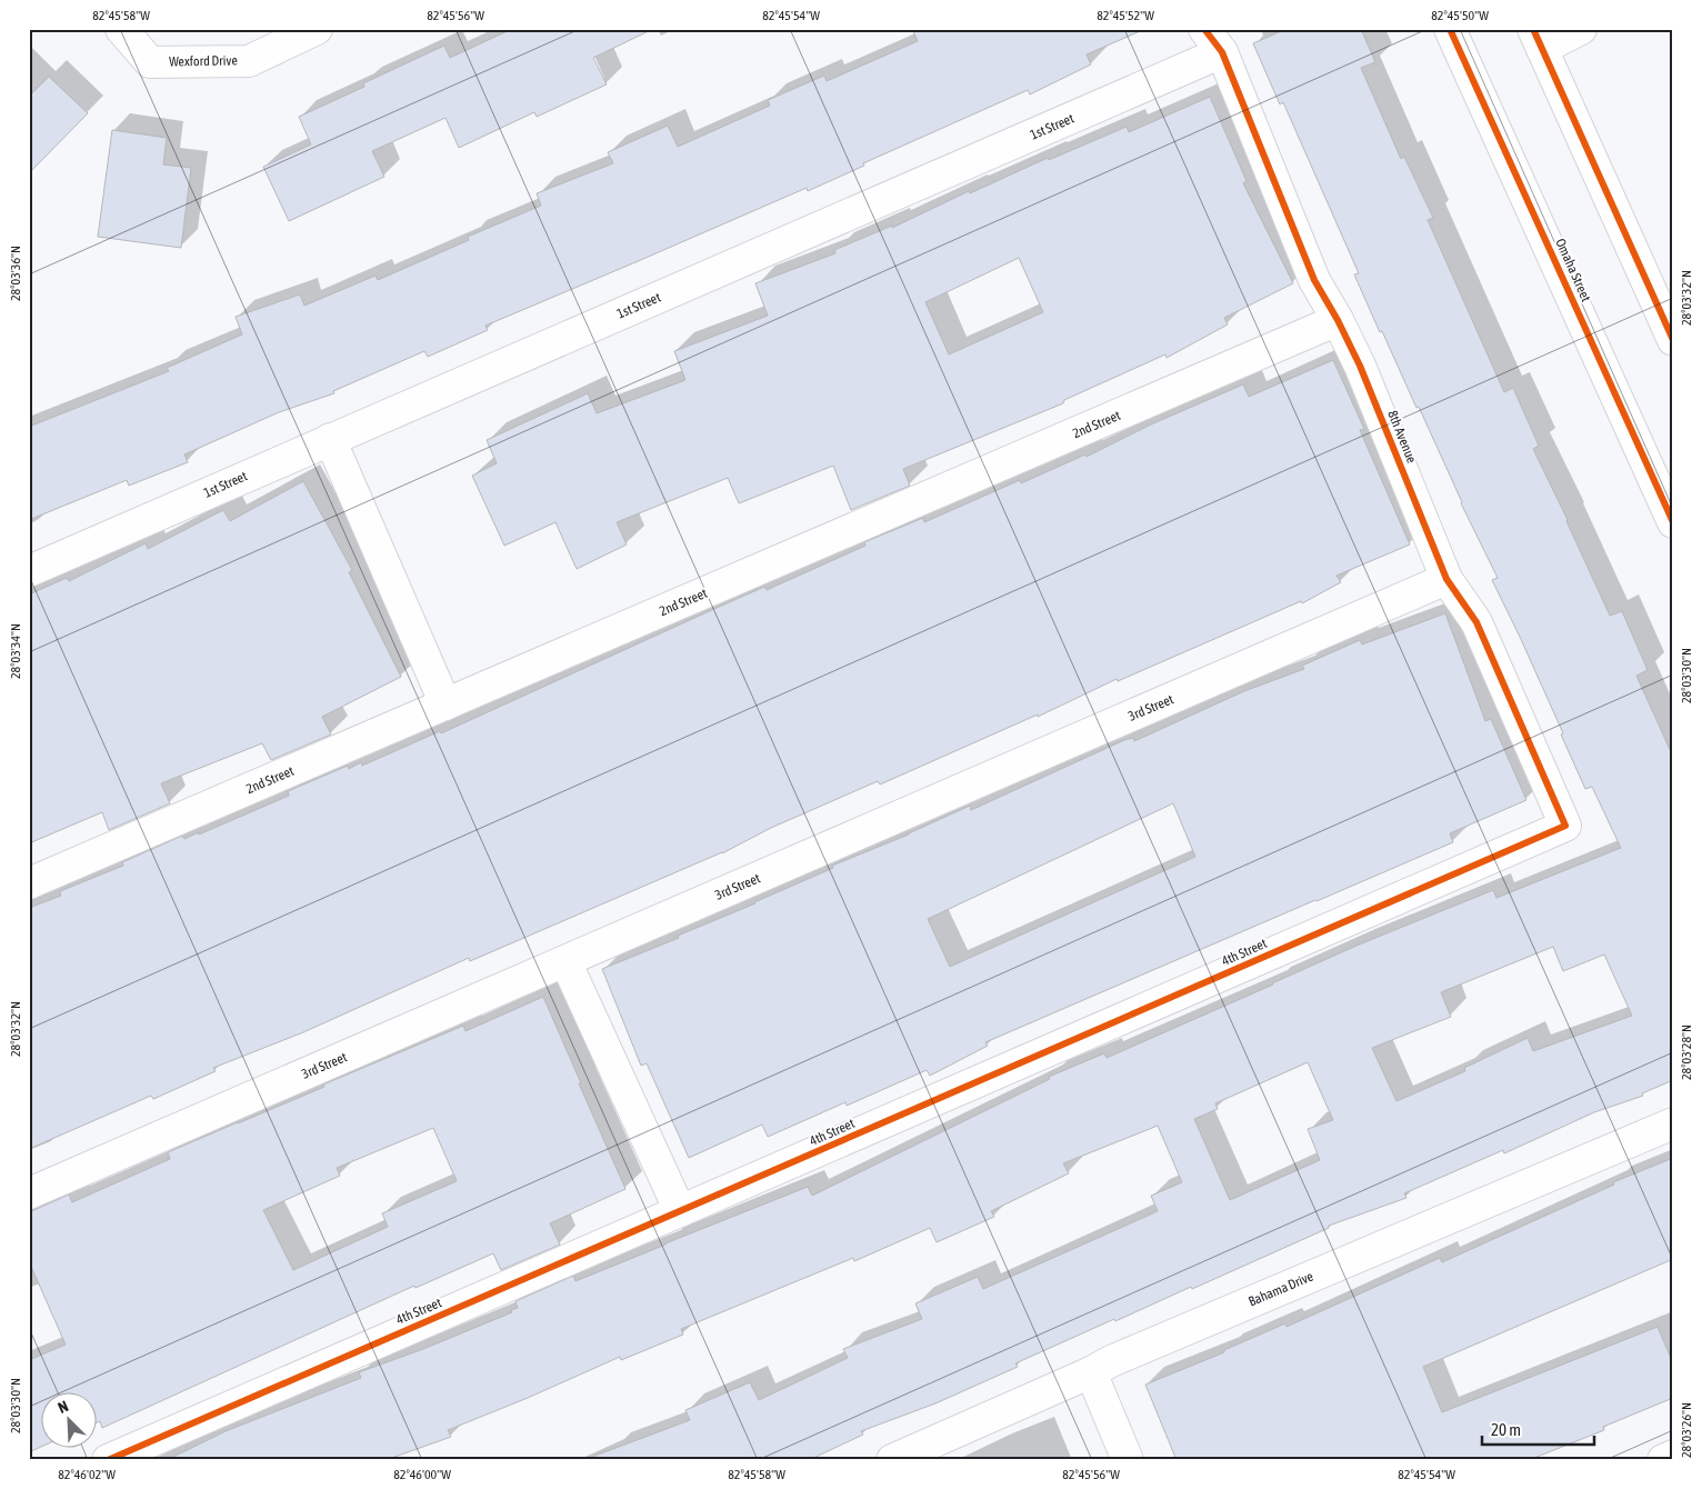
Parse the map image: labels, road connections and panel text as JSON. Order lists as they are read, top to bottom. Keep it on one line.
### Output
{"streets":{"street":["Wexford Drive","1st Street","Omaha Street","2nd Street","8th Avenue","3rd Street","4th Street","Bahama Drive"]},"crossings":[["1st Street","8th Avenue"],["2nd Street","8th Avenue"],["8th Avenue","3rd Street"],["8th Avenue","4th Street"]],"scale_bar":"20 m","north":"top left","coordinates":["82°45'58\"W","82°45'56\"W","82°45'54\"W","82°45'52\"W","82°45'50\"W","28°03'36\"N","28°03'32\"N","28°03'34\"N","28°03'30\"N","28°03'28\"N","28°03'26\"N","82°46'02\"W","82°46'00\"W"]}
